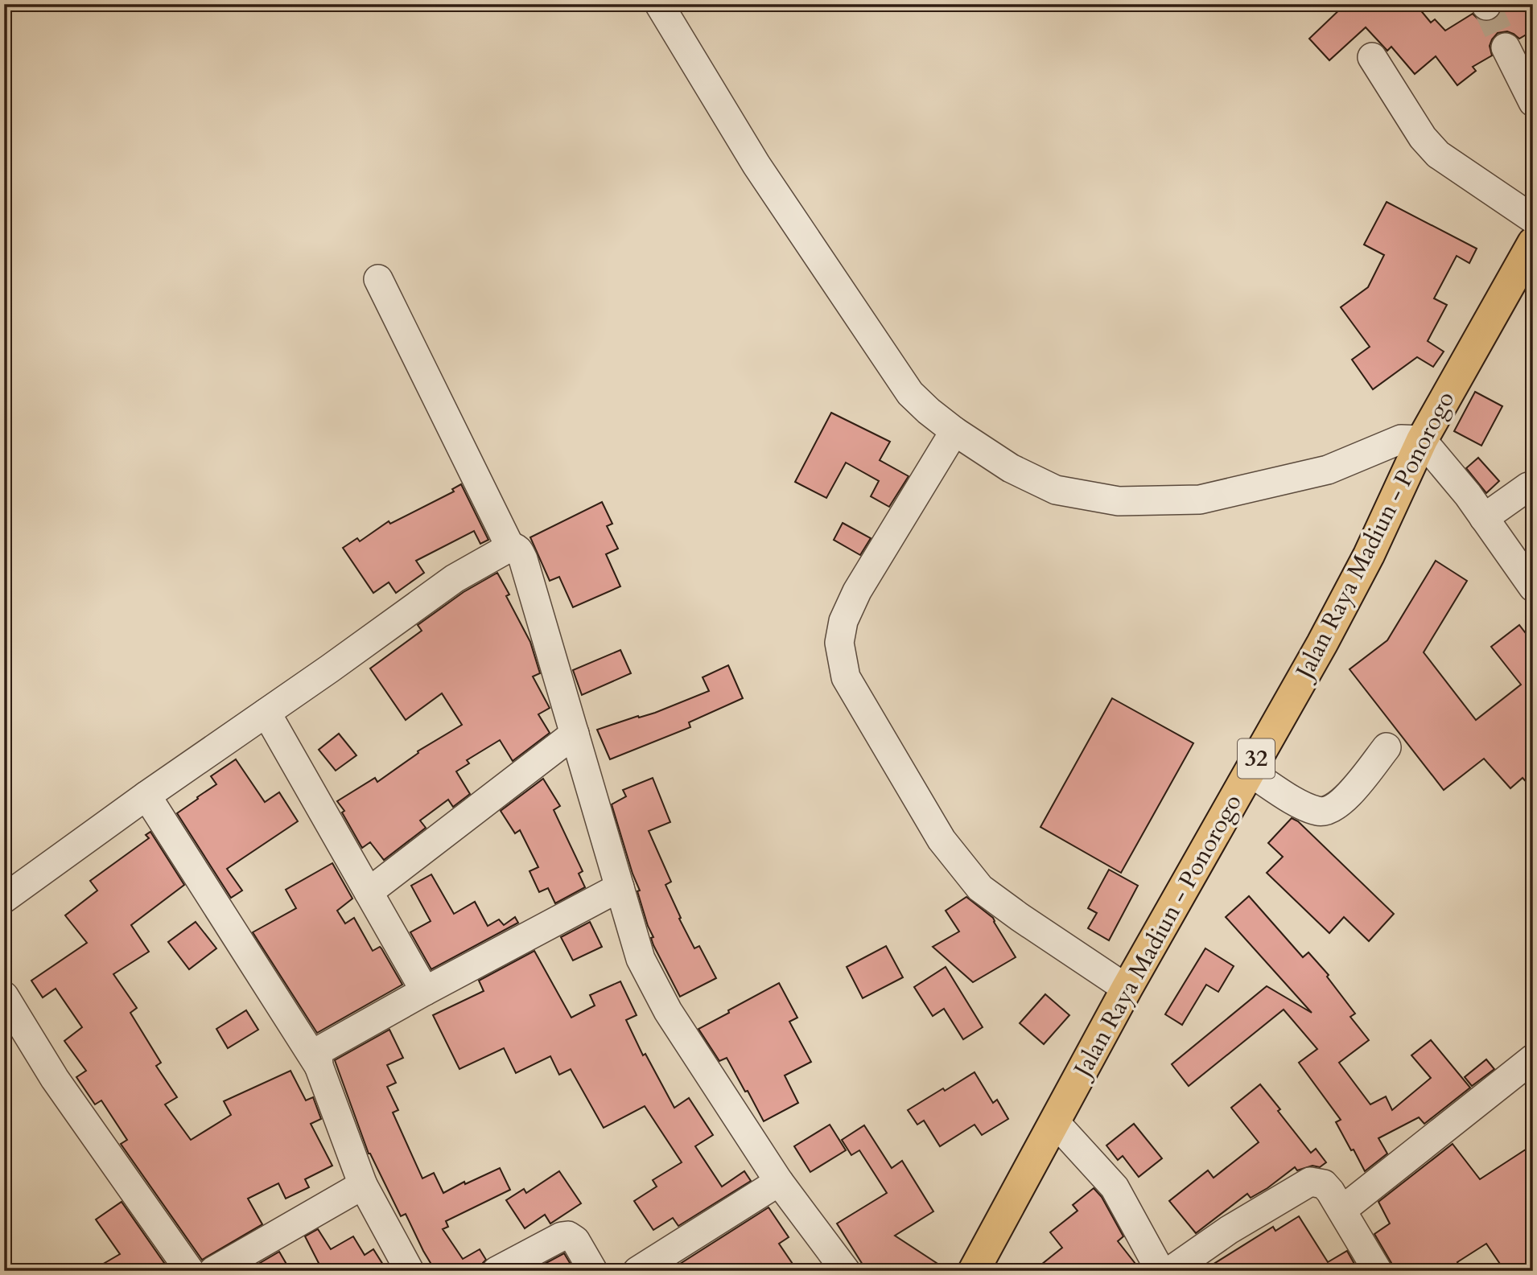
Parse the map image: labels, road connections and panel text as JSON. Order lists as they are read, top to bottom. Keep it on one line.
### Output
{"streets":{"highway":["Jalan Raya Madiun - Ponorogo","32"]}}
